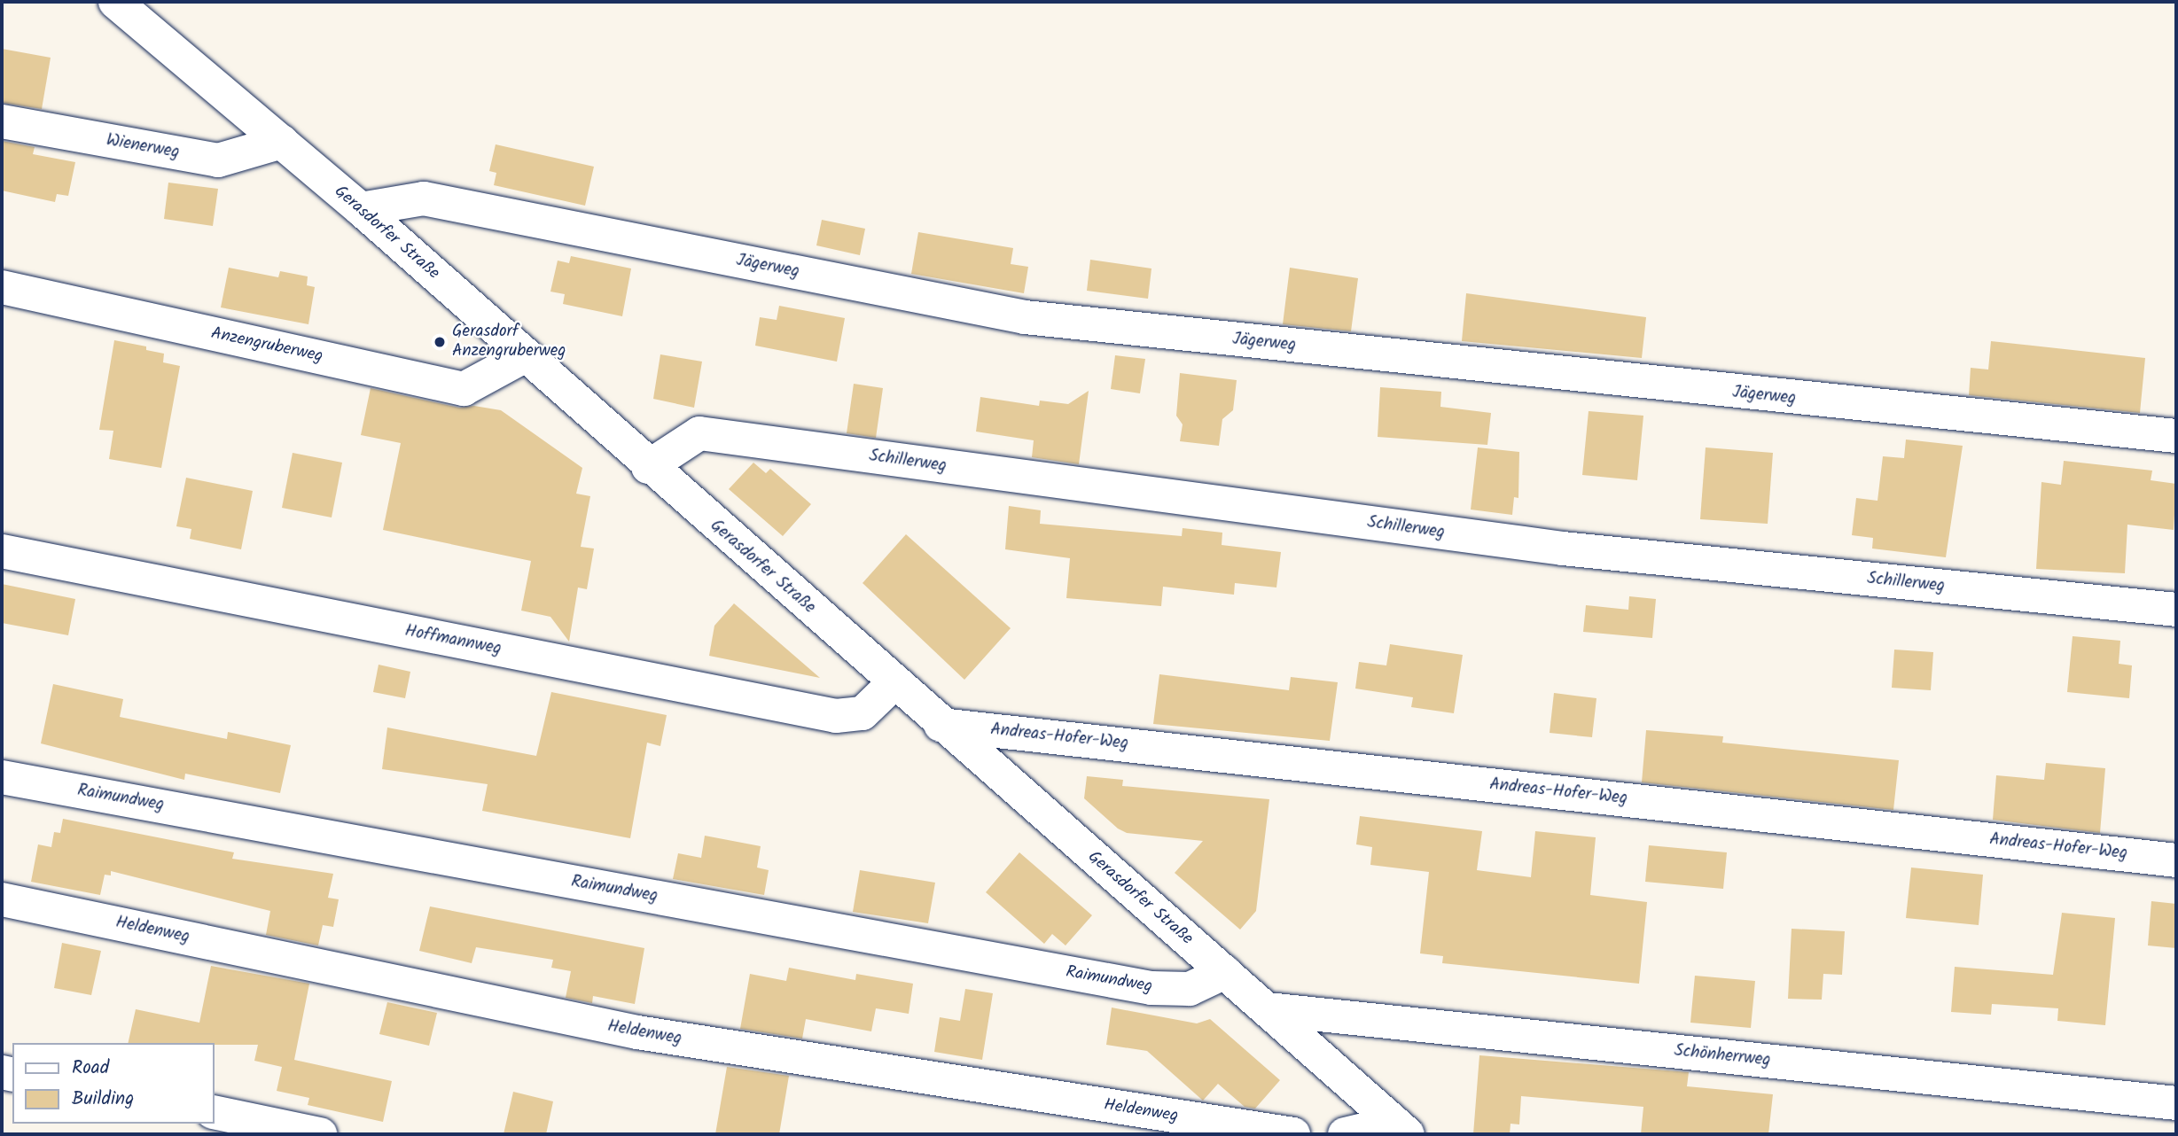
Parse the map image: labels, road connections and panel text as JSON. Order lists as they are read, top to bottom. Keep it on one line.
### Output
{"streets":{"street":["Wienerweg","Gerasdorfer Straße","Jägerweg","Anzengruberweg","Schillerweg","Hoffmannweg","Andreas-Hofer-Weg","Raimundweg","Heldenweg","Schönherrweg"]},"crossings":[["Wienerweg","Gerasdorfer Straße"],["Gerasdorfer Straße","Jägerweg"],["Gerasdorfer Straße","Anzengruberweg"],["Gerasdorfer Straße","Schillerweg"],["Gerasdorfer Straße","Hoffmannweg"],["Gerasdorfer Straße","Andreas-Hofer-Weg"],["Gerasdorfer Straße","Raimundweg"],["Gerasdorfer Straße","Schönherrweg"]],"places":["Gerasdorf Anzengruberweg"],"legend":["Road","Building"]}
